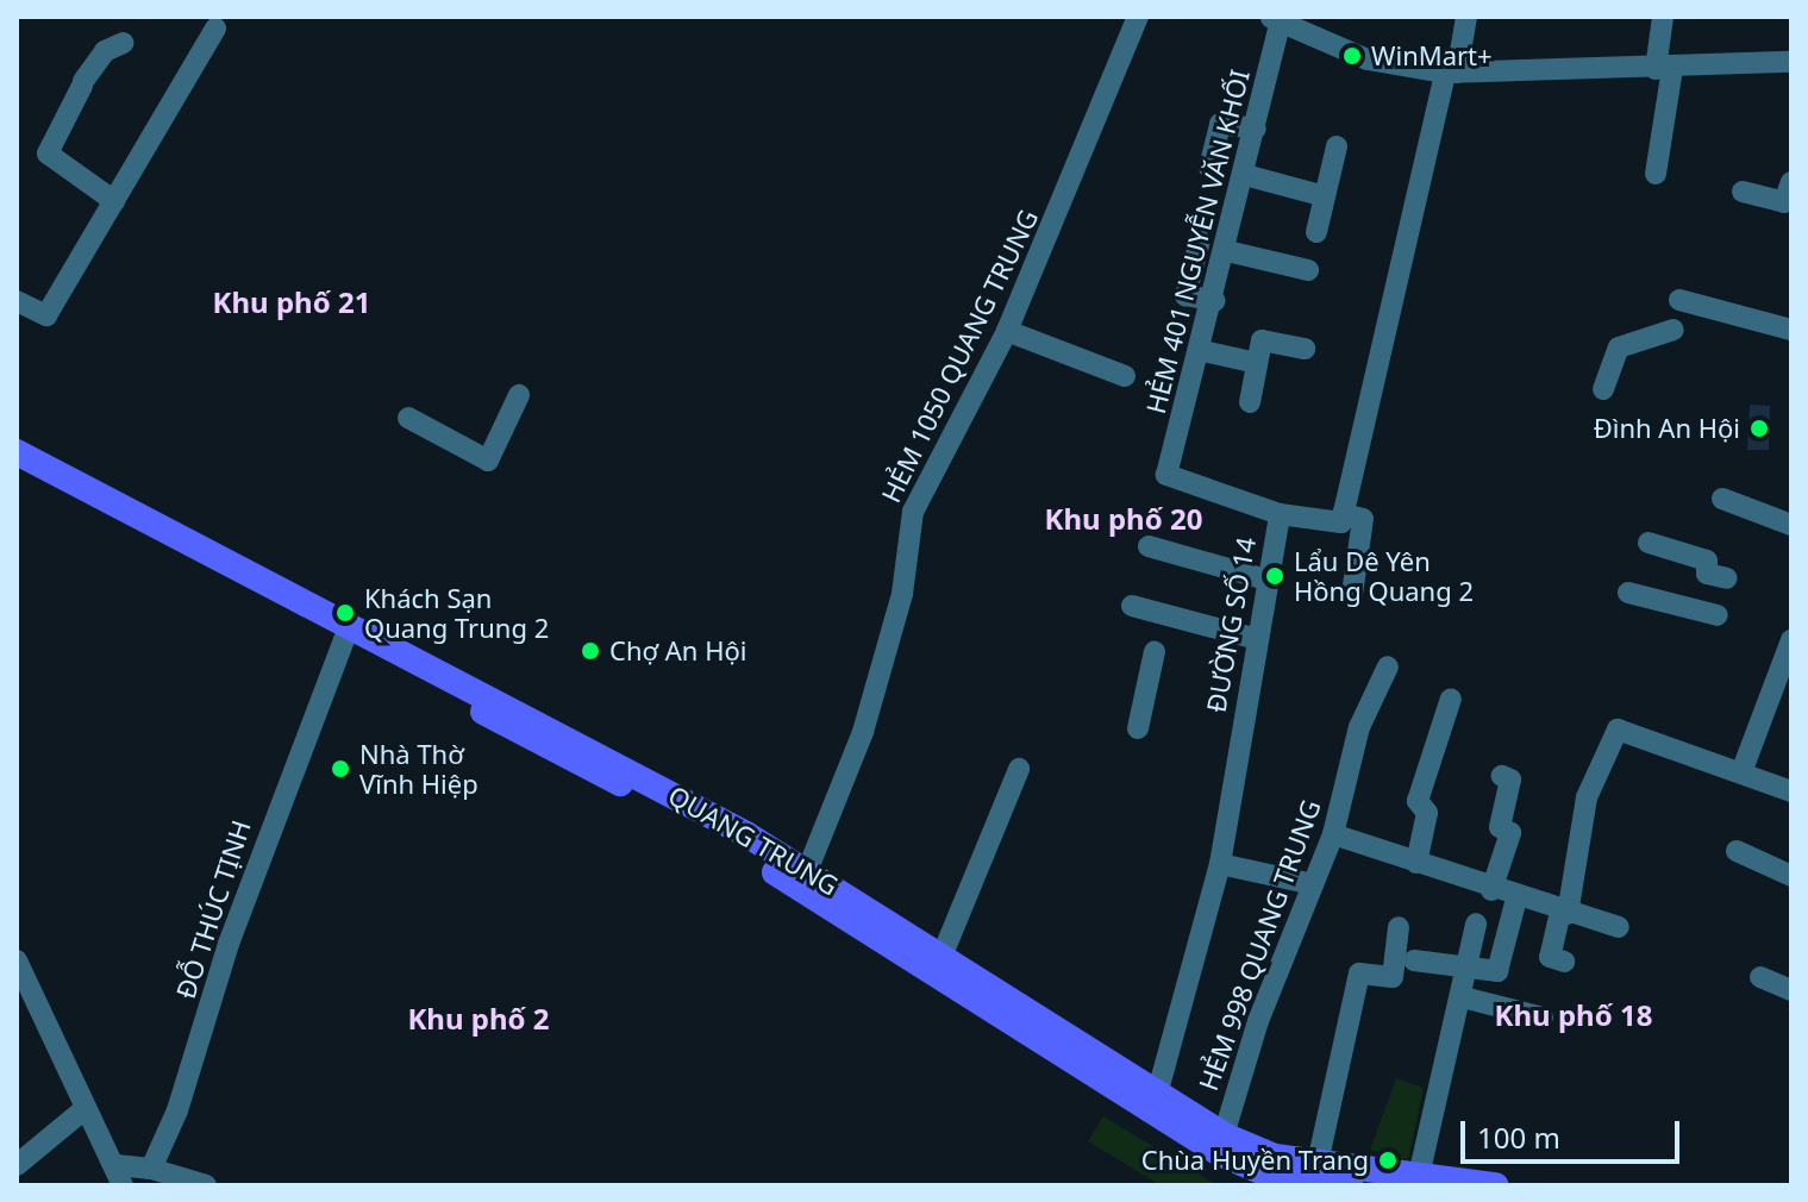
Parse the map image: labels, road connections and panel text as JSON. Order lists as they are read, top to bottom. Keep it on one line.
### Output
{"streets":{"main road":["QUANG TRUNG"],"street":["HẺM 401 NGUYỄN VĂN KHỐI","HẺM 1050 QUANG TRUNG","ĐƯỜNG SỐ 14","ĐỖ THÚC TỊNH","HẺM 998 QUANG TRUNG"]},"crossings":[["HẺM 401 NGUYỄN VĂN KHỐI","ĐƯỜNG SỐ 14"],["HẺM 1050 QUANG TRUNG","QUANG TRUNG"],["ĐƯỜNG SỐ 14","QUANG TRUNG"],["QUANG TRUNG","ĐỖ THÚC TỊNH"],["QUANG TRUNG","HẺM 998 QUANG TRUNG"]],"districts":["Khu phố 21","Khu phố 20","Khu phố 18","Khu phố 2"],"places":["WinMart+","Đình An Hội","Lẩu Dê Yên Hồng Quang 2","Khách Sạn Quang Trung 2","Chợ An Hội","Nhà Thờ Vĩnh Hiệp","Chùa Huyền Trang"],"scale_bar":"100 m"}
